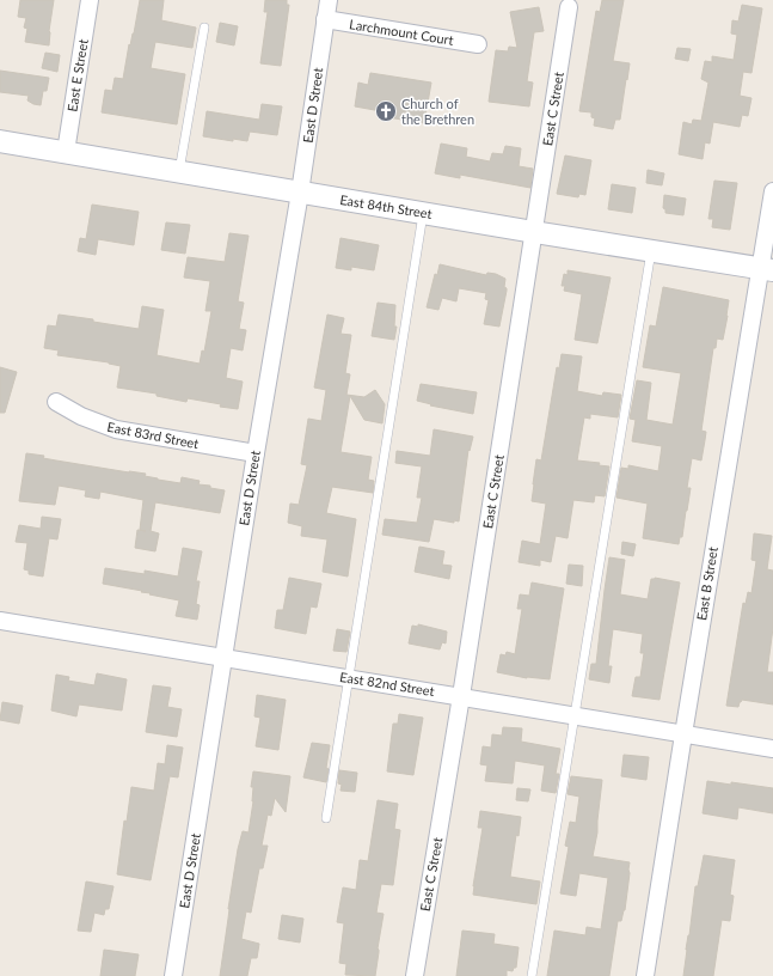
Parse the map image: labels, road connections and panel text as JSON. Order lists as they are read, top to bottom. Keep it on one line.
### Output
{"streets":{"street":["Larchmount Court","East E Street","East D Street","East C Street","East 84th Street","East 83rd Street","East B Street","East 82nd Street"]},"crossings":[["Larchmount Court","East D Street"],["East E Street","East 84th Street"],["East D Street","East 84th Street"],["East D Street","East 83rd Street"],["East D Street","East 82nd Street"],["East C Street","East 84th Street"],["East C Street","East 82nd Street"],["East 84th Street","East B Street"],["East B Street","East 82nd Street"]],"places":{"church":["Church of the Brethren"]}}
